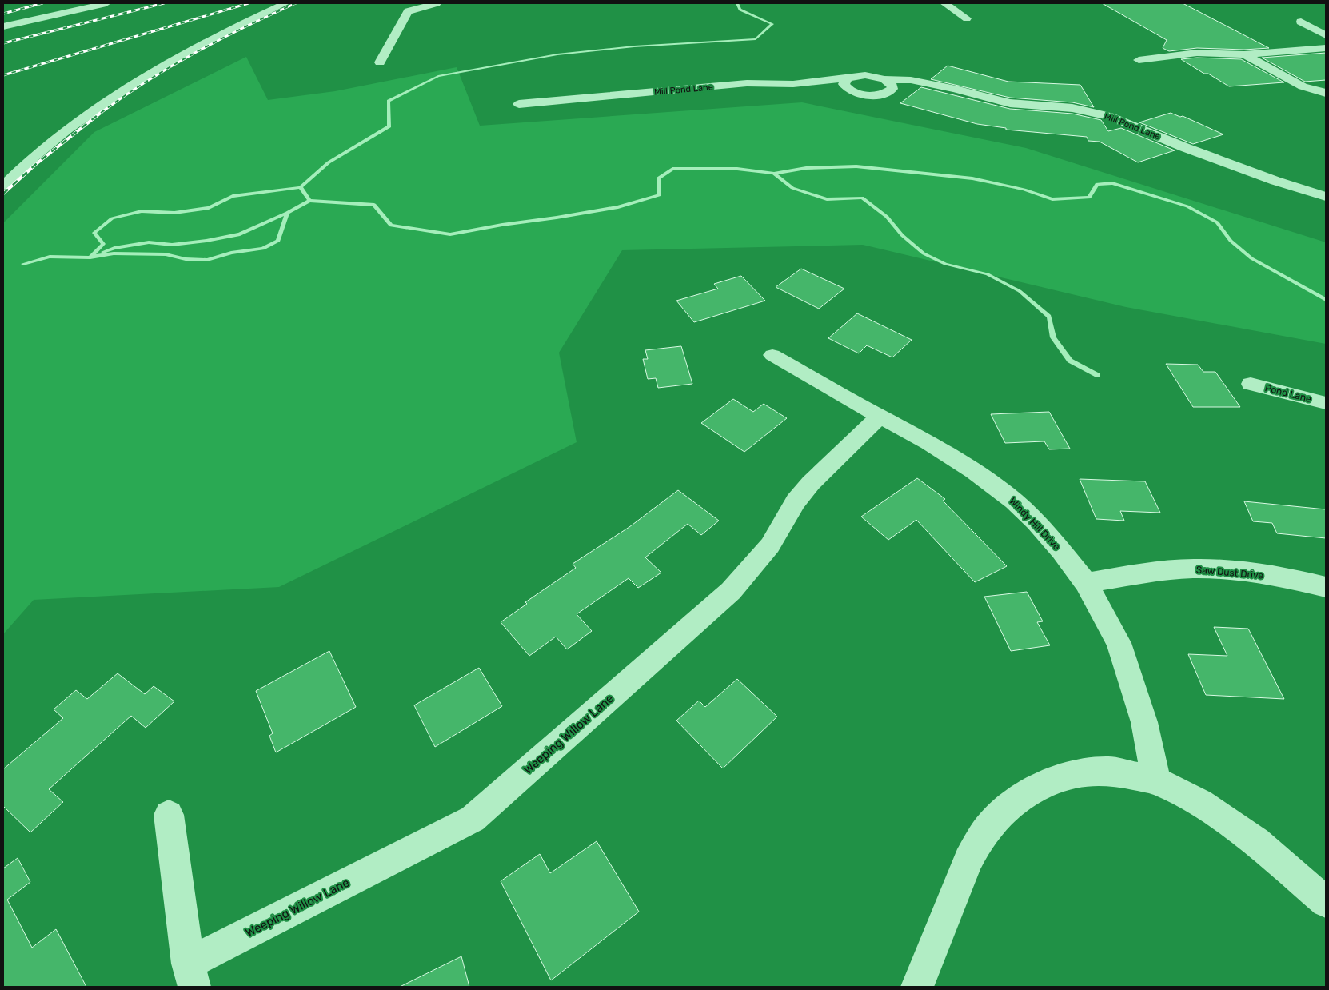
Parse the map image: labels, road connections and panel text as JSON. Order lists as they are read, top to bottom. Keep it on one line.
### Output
{"streets":{"street":["Mill Pond Lane","Pond Lane","Windy Hill Drive","Saw Dust Drive","Weeping Willow Lane"]},"crossings":[["Windy Hill Drive","Saw Dust Drive"],["Windy Hill Drive","Weeping Willow Lane"]]}
